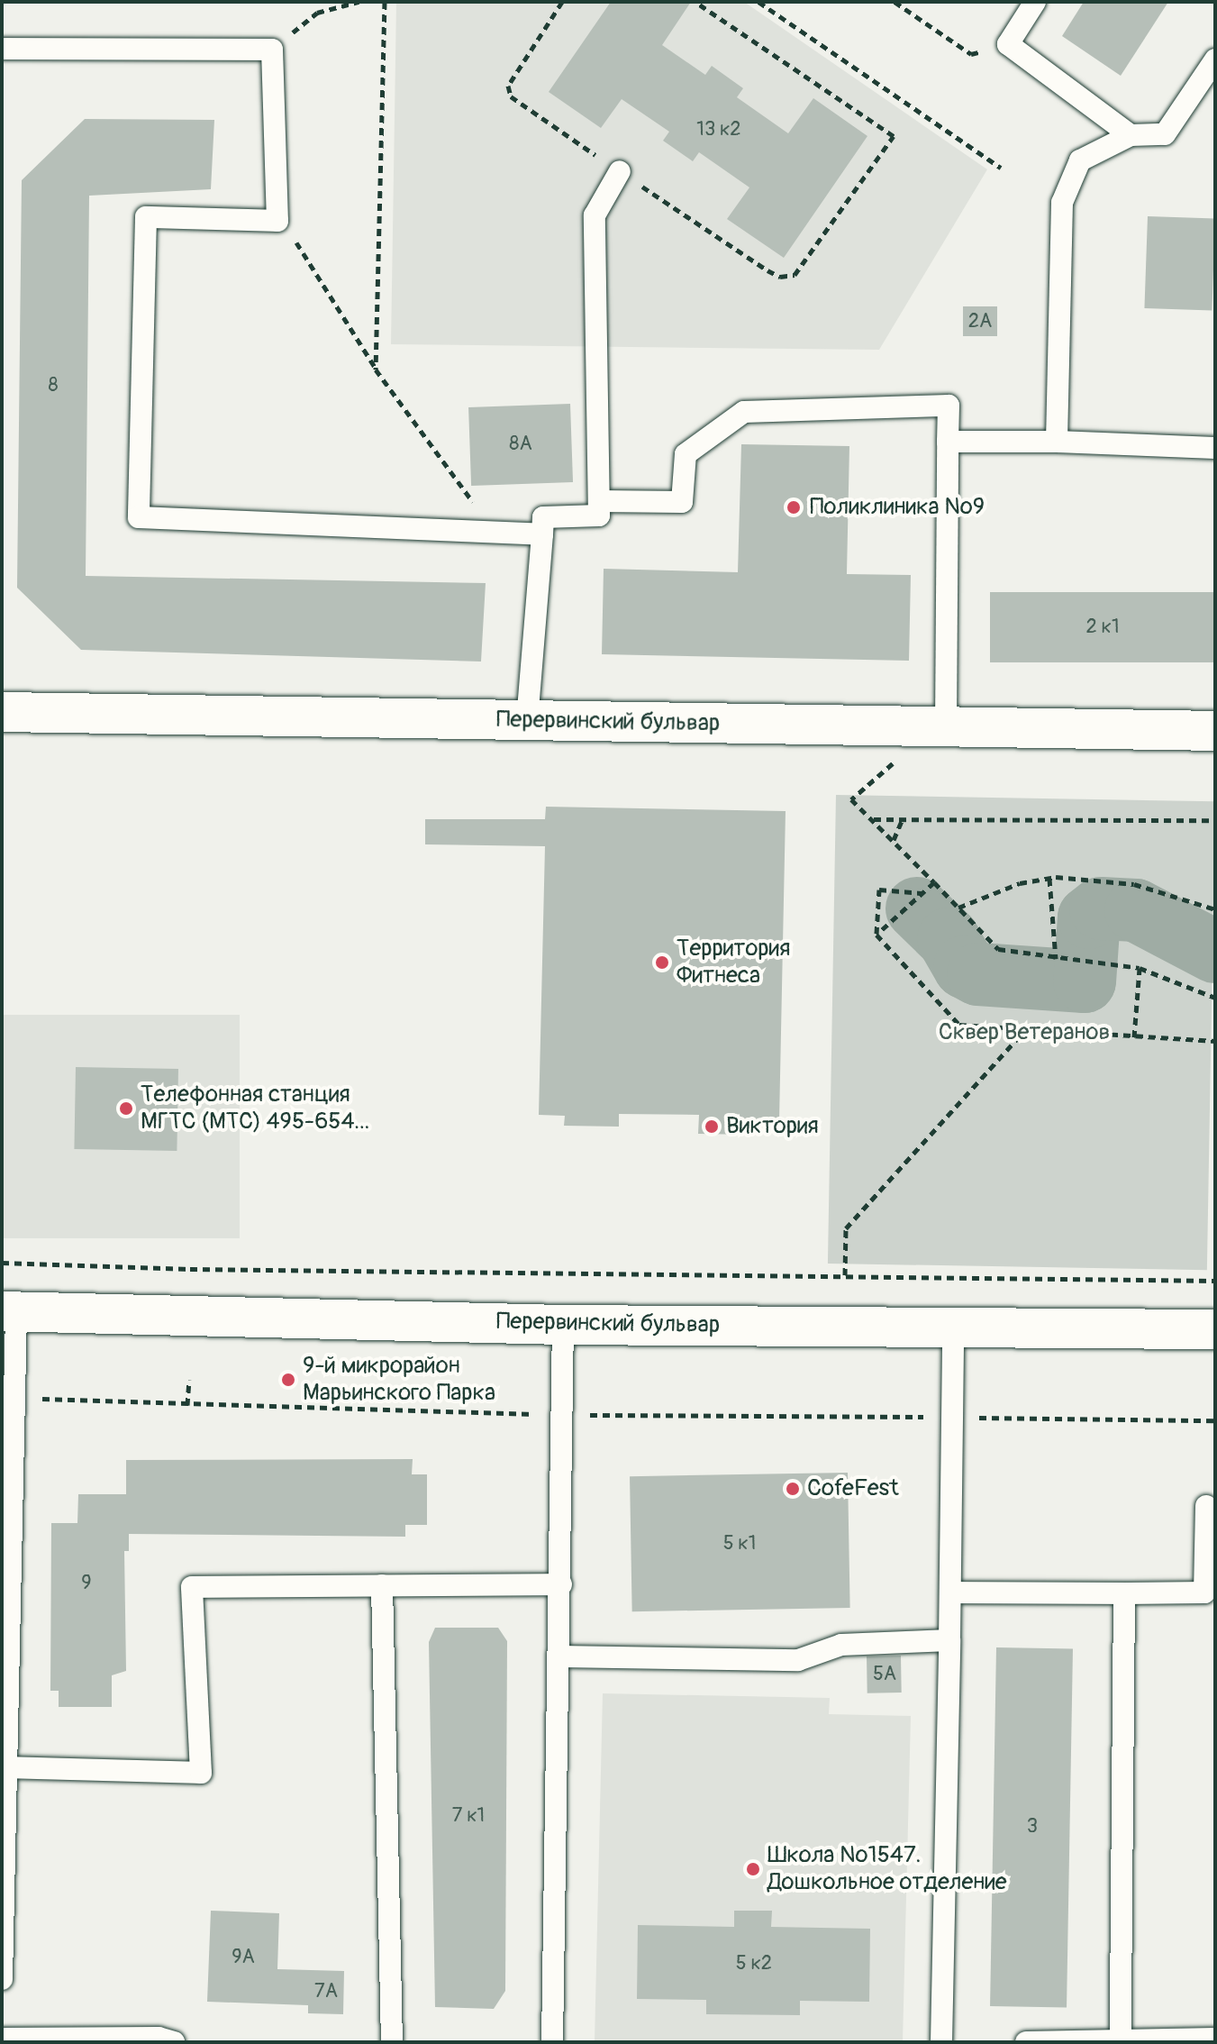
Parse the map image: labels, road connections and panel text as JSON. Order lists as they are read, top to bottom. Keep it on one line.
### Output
{"streets":{"street":["Перервинский бульвар"]},"parks":["Сквер Ветеранов"],"places":["Поликлиника №9","Территория Фитнеса","Телефонная станция МГТС (МТС) 495-654...","Виктория","9-й микрорайон Марьинского Парка","CofeFest","Школа №1547. Дошкольное отделение"],"house_numbers":["13 к2","2А","8","8А","2 к1","5 к1","9","5А","7 к1","3","9А","5 к2","7А"]}
